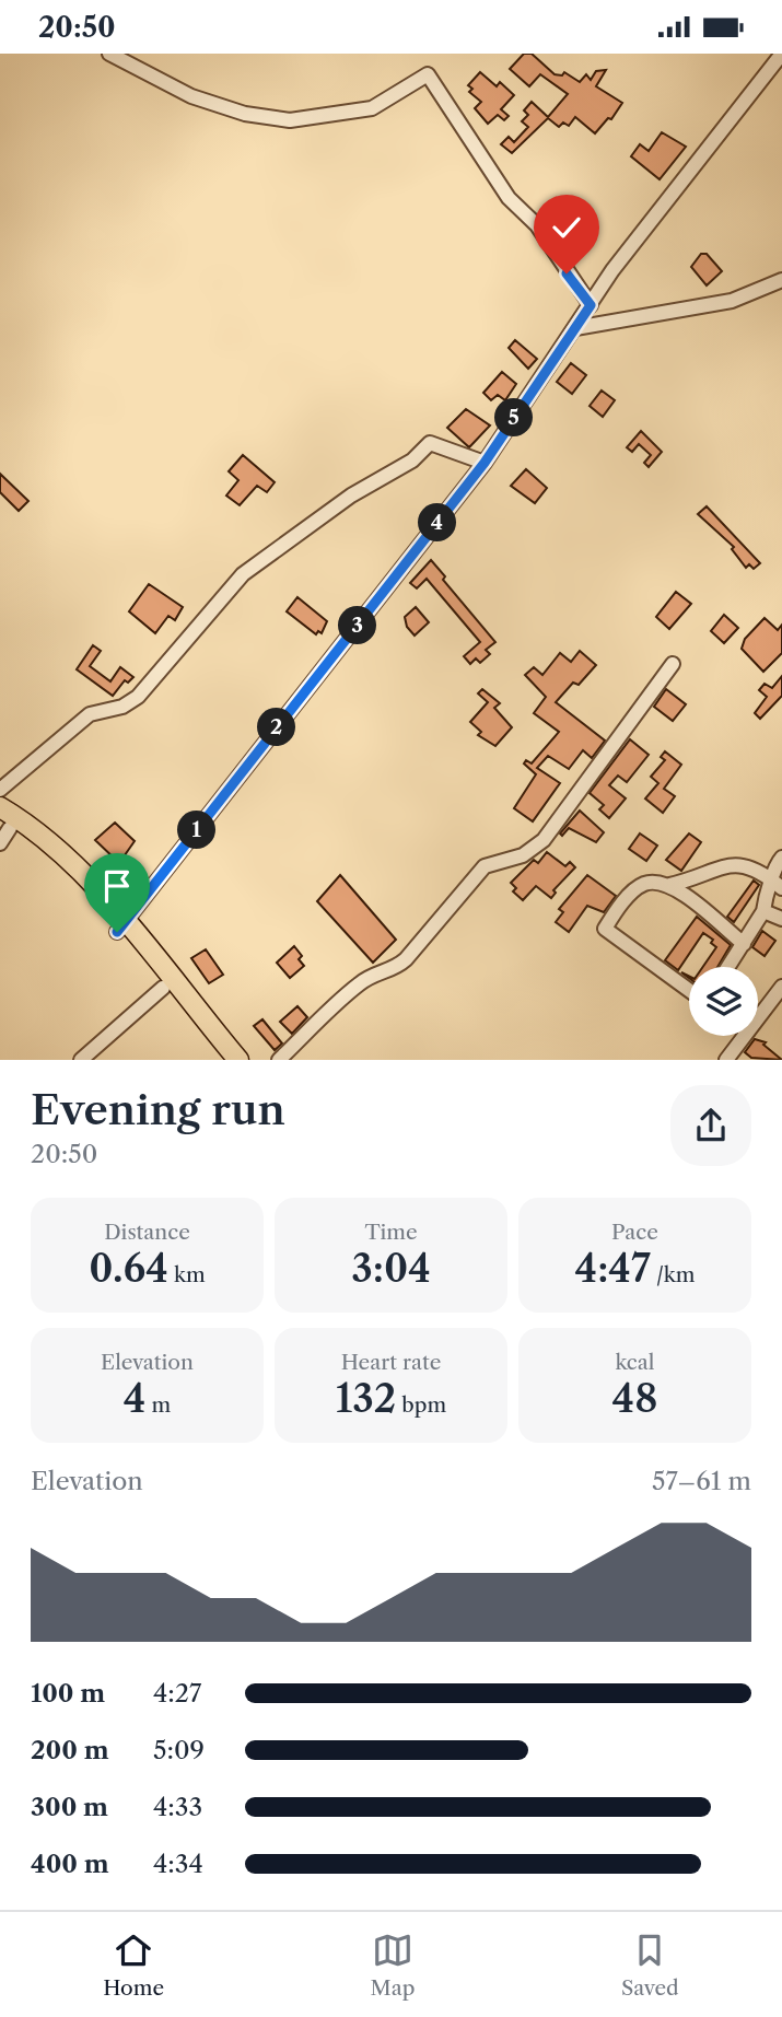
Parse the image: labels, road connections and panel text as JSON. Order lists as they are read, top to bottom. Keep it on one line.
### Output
{"page":{"status":"20:50","pins":["5","4","3","2","1"],"heading":["Evening run","20:50"],"stats":[["Distance","0.64 km"],["Time","3:04"],["Pace","4:47 /km"],["Elevation","4 m"],["Heart rate","132 bpm"],["kcal","48"]],"chart":["Elevation","57–61 m"],"list":[{"name":"100 m","note":"4:27"},{"name":"200 m","note":"5:09"},{"name":"300 m","note":"4:33"},{"name":"400 m","note":"4:34"}],"tabs":["Home","Map","Saved"]}}
